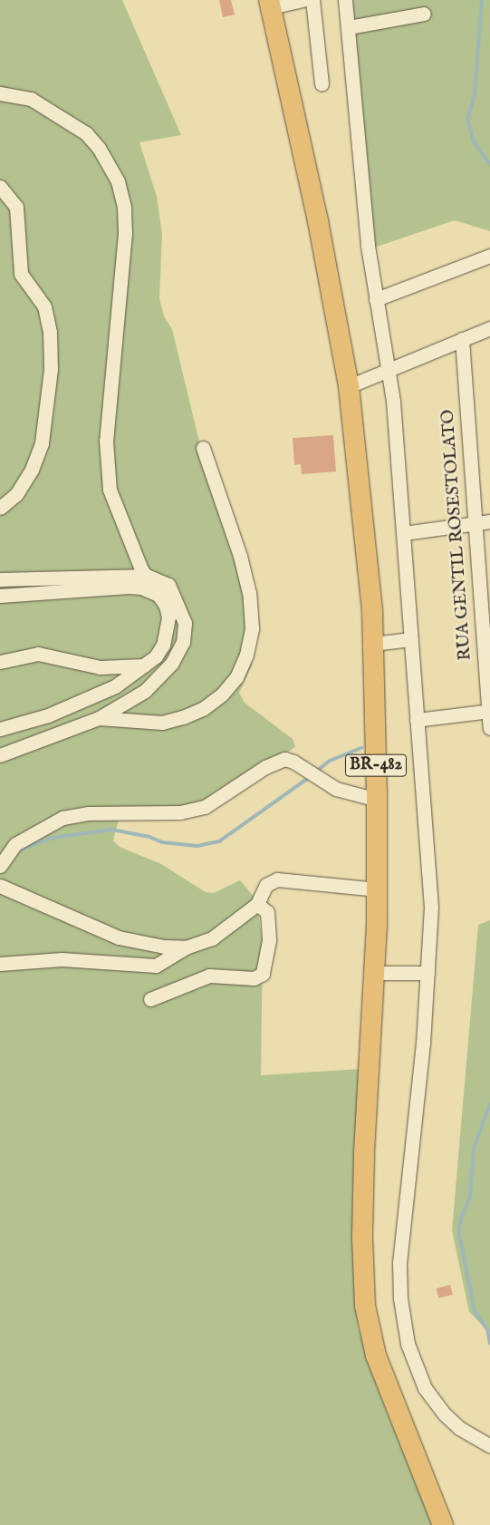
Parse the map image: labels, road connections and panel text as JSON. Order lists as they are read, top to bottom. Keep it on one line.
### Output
{"streets":{"highway":["BR-482"],"street":["RUA GENTIL ROSESTOLATO"]}}
